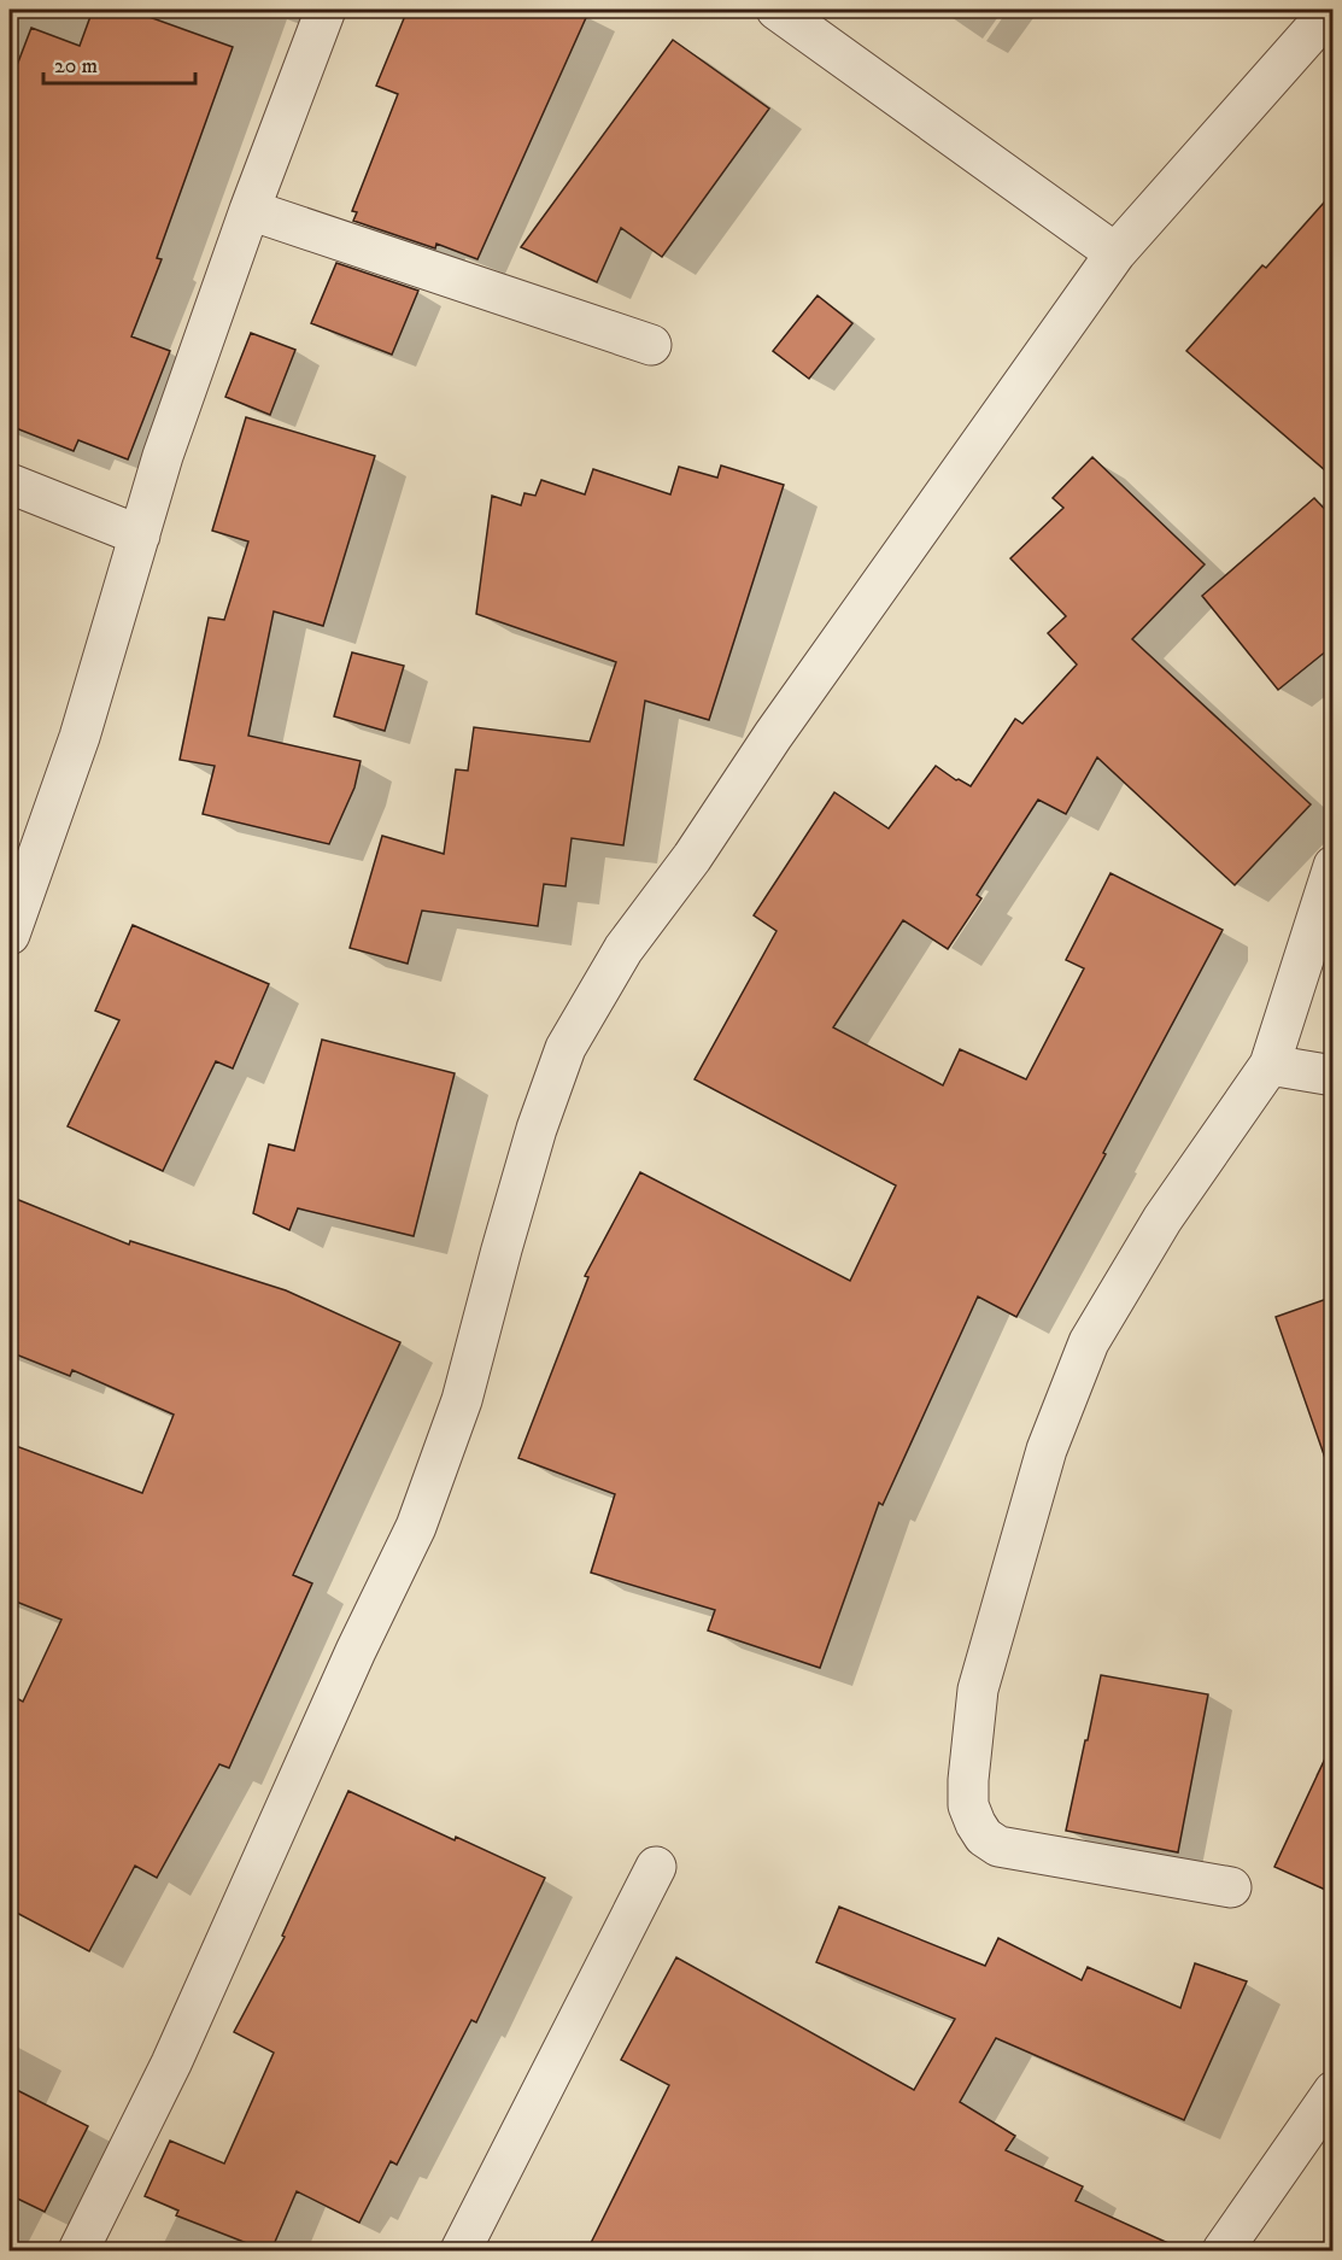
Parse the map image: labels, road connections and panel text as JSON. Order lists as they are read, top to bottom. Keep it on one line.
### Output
{"scale_bar":"20 m"}
